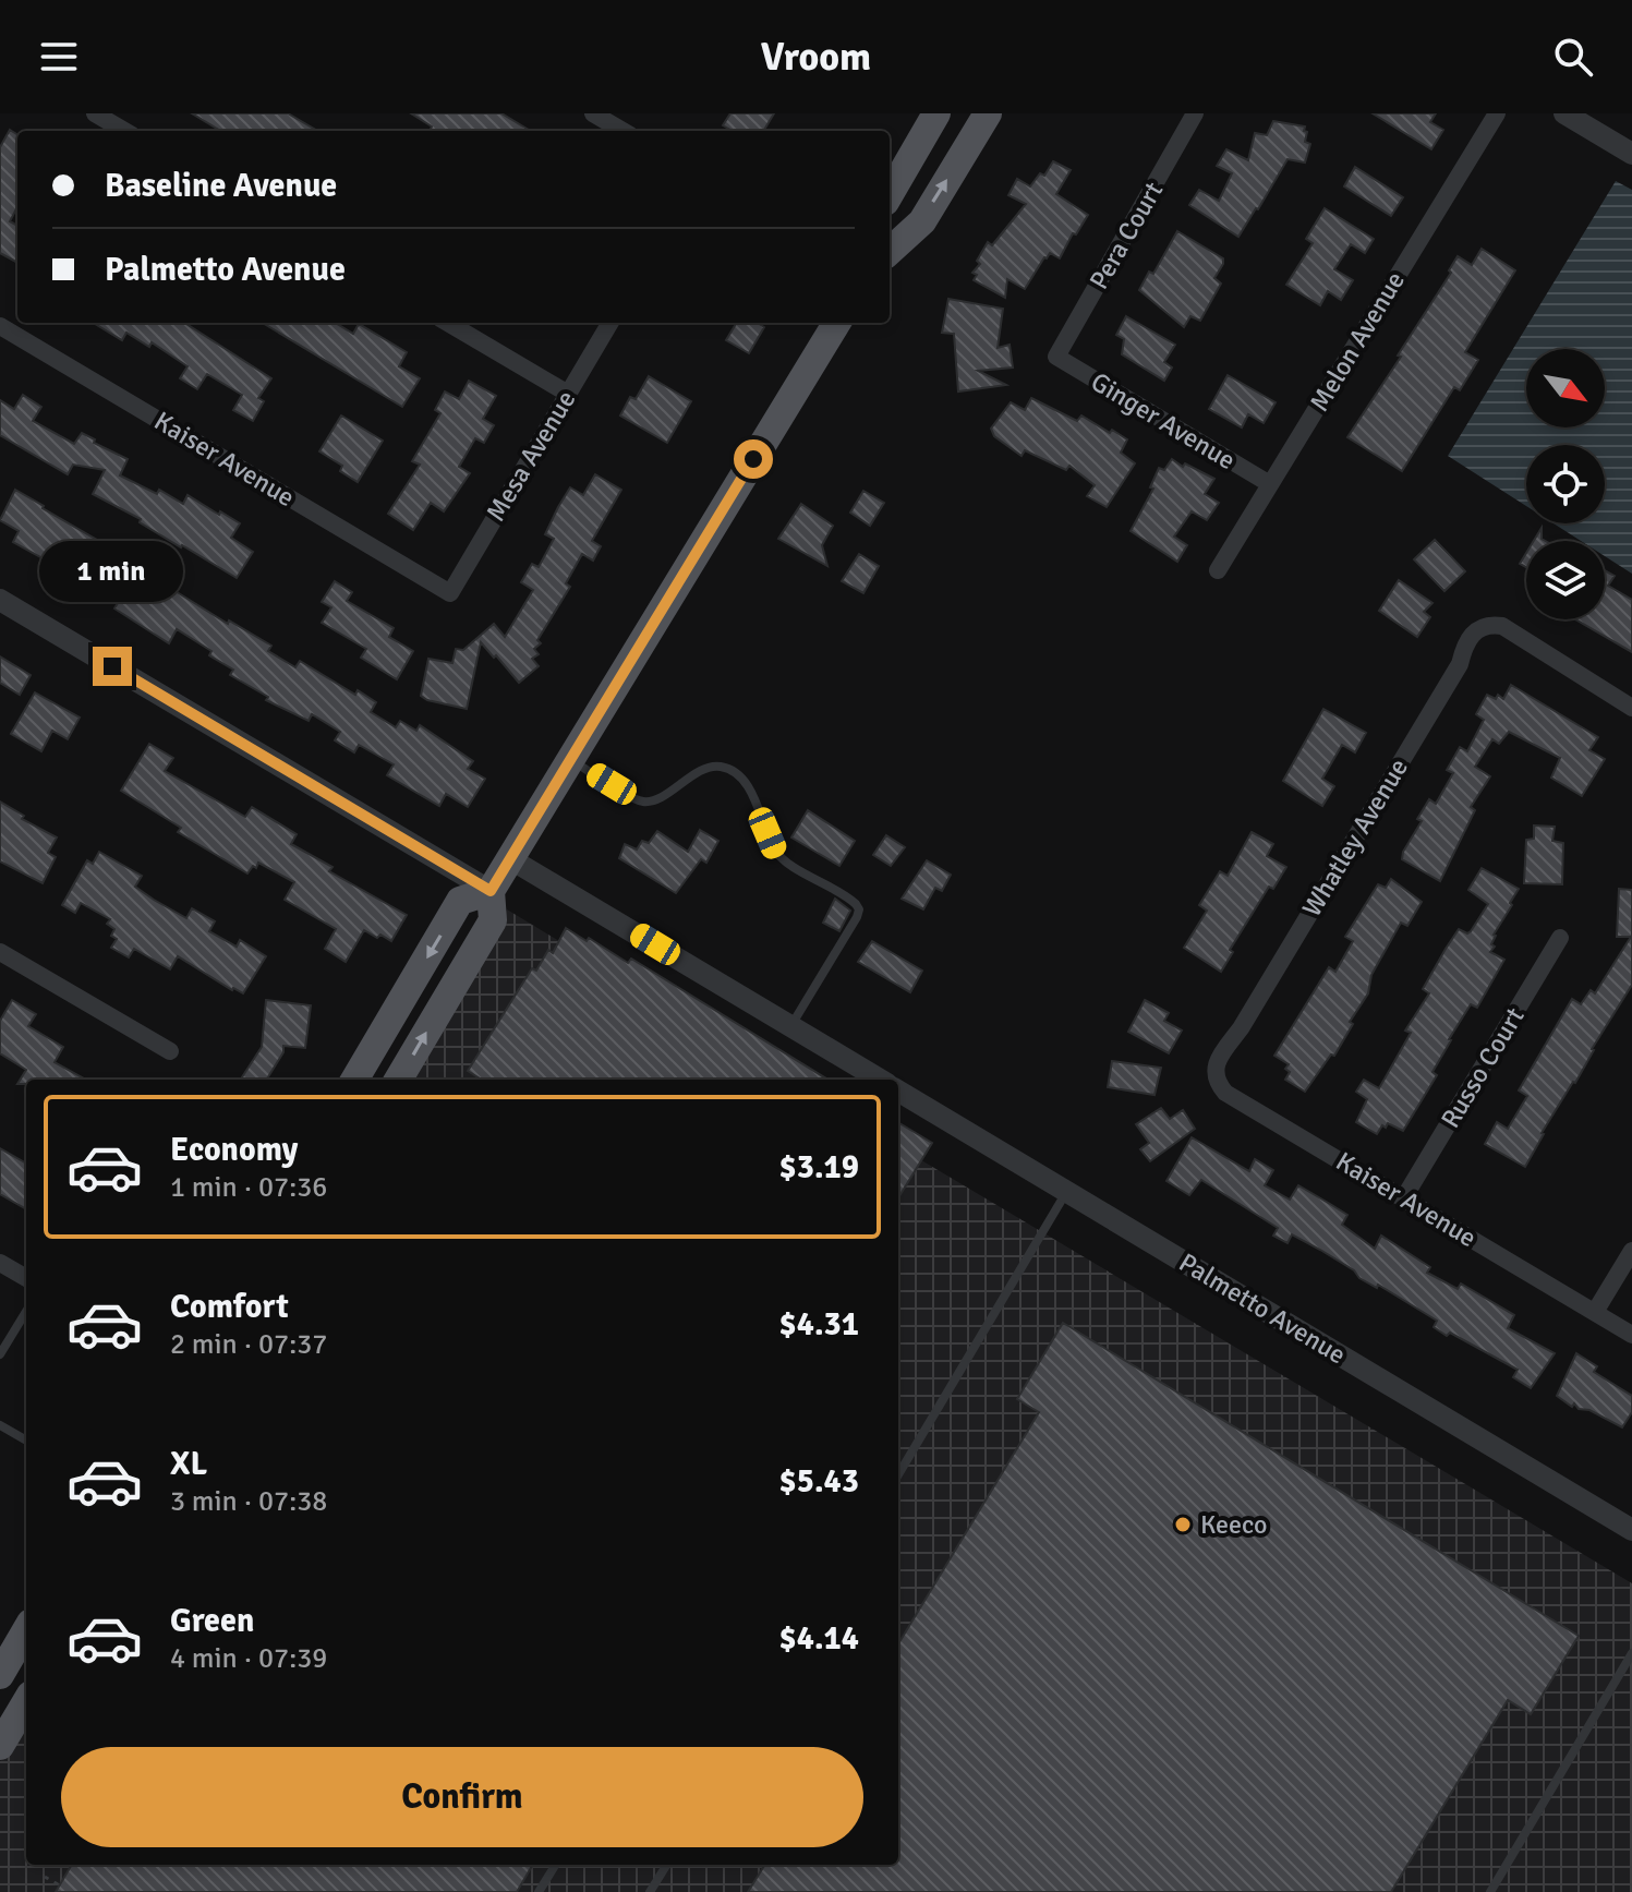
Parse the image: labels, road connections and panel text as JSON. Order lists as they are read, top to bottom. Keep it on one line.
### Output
{"streets":{"street":["Pera Court","Melon Avenue","Ginger Avenue","Mesa Avenue","Kaiser Avenue","Whatley Avenue","Russo Court","Palmetto Avenue"]},"crossings":[["Pera Court","Ginger Avenue"],["Melon Avenue","Ginger Avenue"],["Mesa Avenue","Kaiser Avenue"],["Kaiser Avenue","Whatley Avenue"],["Kaiser Avenue","Russo Court"]],"places":["Keeco"],"north":"bottom right","page":{"header":"Vroom","banner":["Baseline Avenue","Palmetto Avenue"],"bubble":"1 min","list":[{"name":"Economy","note":"1 min · 07:36","value":"$3.19"},{"name":"Comfort","note":"2 min · 07:37","value":"$4.31"},{"name":"XL","note":"3 min · 07:38","value":"$5.43"},{"name":"Green","note":"4 min · 07:39","value":"$4.14"}],"buttons":"Confirm"}}
